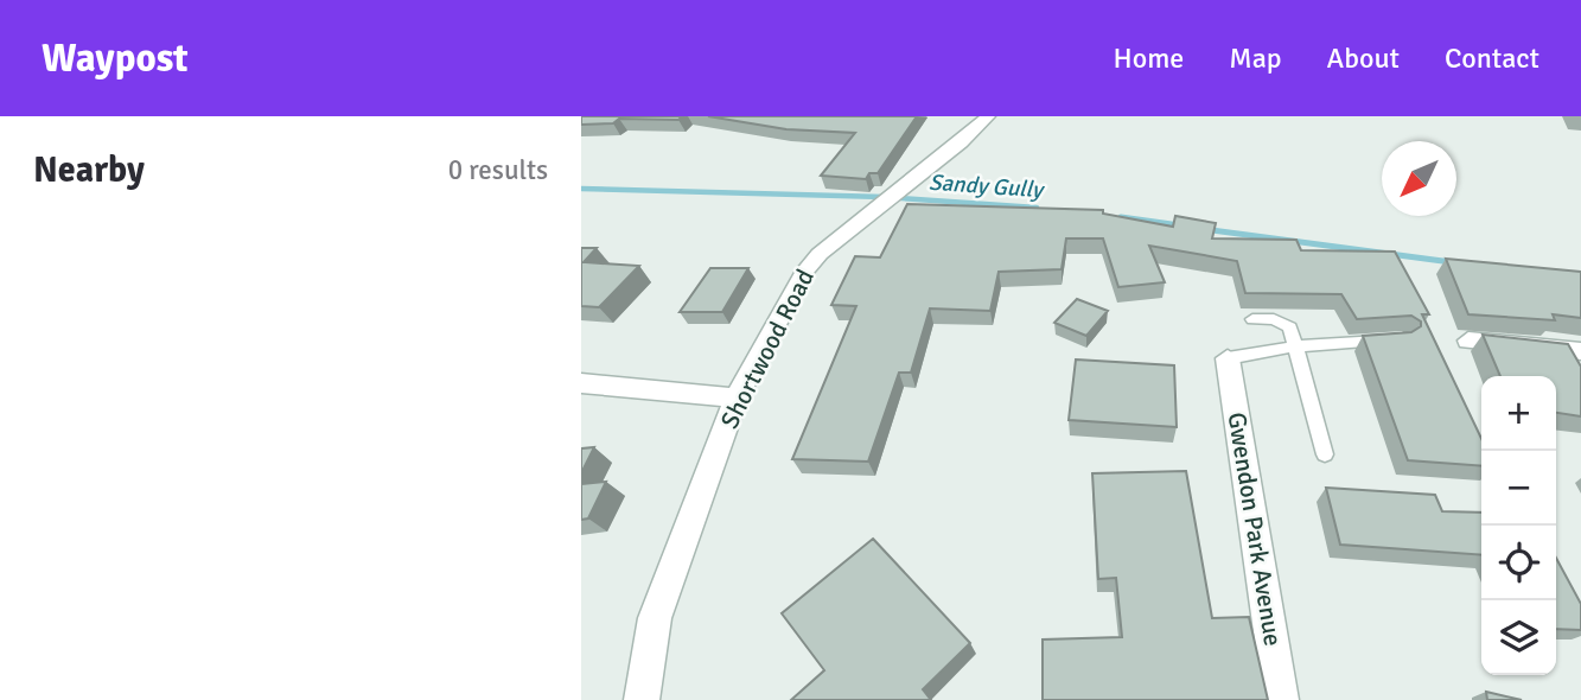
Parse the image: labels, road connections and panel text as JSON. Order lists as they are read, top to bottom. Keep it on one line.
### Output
{"streets":{"street":["Shortwood Road","Gwendon Park Avenue"]},"water":["Sandy Gully"],"north":"bottom left","page":{"header":"Waypost","nav":["Home","Map","About","Contact"],"heading":["Nearby","0 results"],"map_buttons":["+","−"]}}
